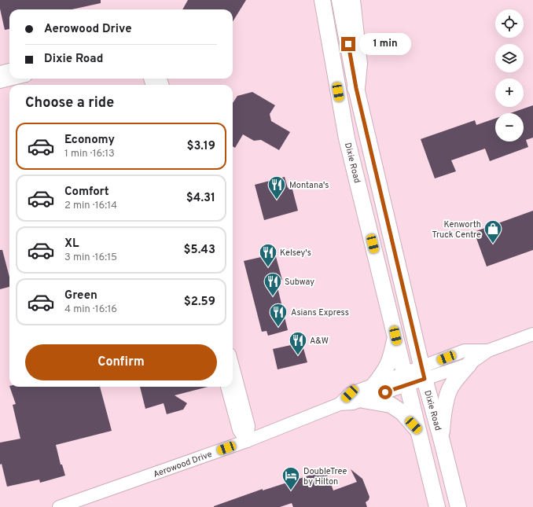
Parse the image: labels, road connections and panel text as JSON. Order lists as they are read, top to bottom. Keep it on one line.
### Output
{"streets":{"main road":["Dixie Road"],"street":["Aerowood Drive"]},"crossings":[["Dixie Road","Aerowood Drive"]],"places":{"restaurant":["Montana's","Kelsey's","Subway","Asians Express","A&W"],"shop":["Kenworth Truck Centre"],"hotel":["DoubleTree by Hilton"]},"page":{"map_buttons":["+","−"],"banner":["Aerowood Drive","Dixie Road"],"bubble":"1 min","heading":"Choose a ride","list":[{"name":"Economy","note":"1 min · 16:13","value":"$3.19"},{"name":"Comfort","note":"2 min · 16:14","value":"$4.31"},{"name":"XL","note":"3 min · 16:15","value":"$5.43"},{"name":"Green","note":"4 min · 16:16","value":"$2.59"}],"buttons":"Confirm"}}
